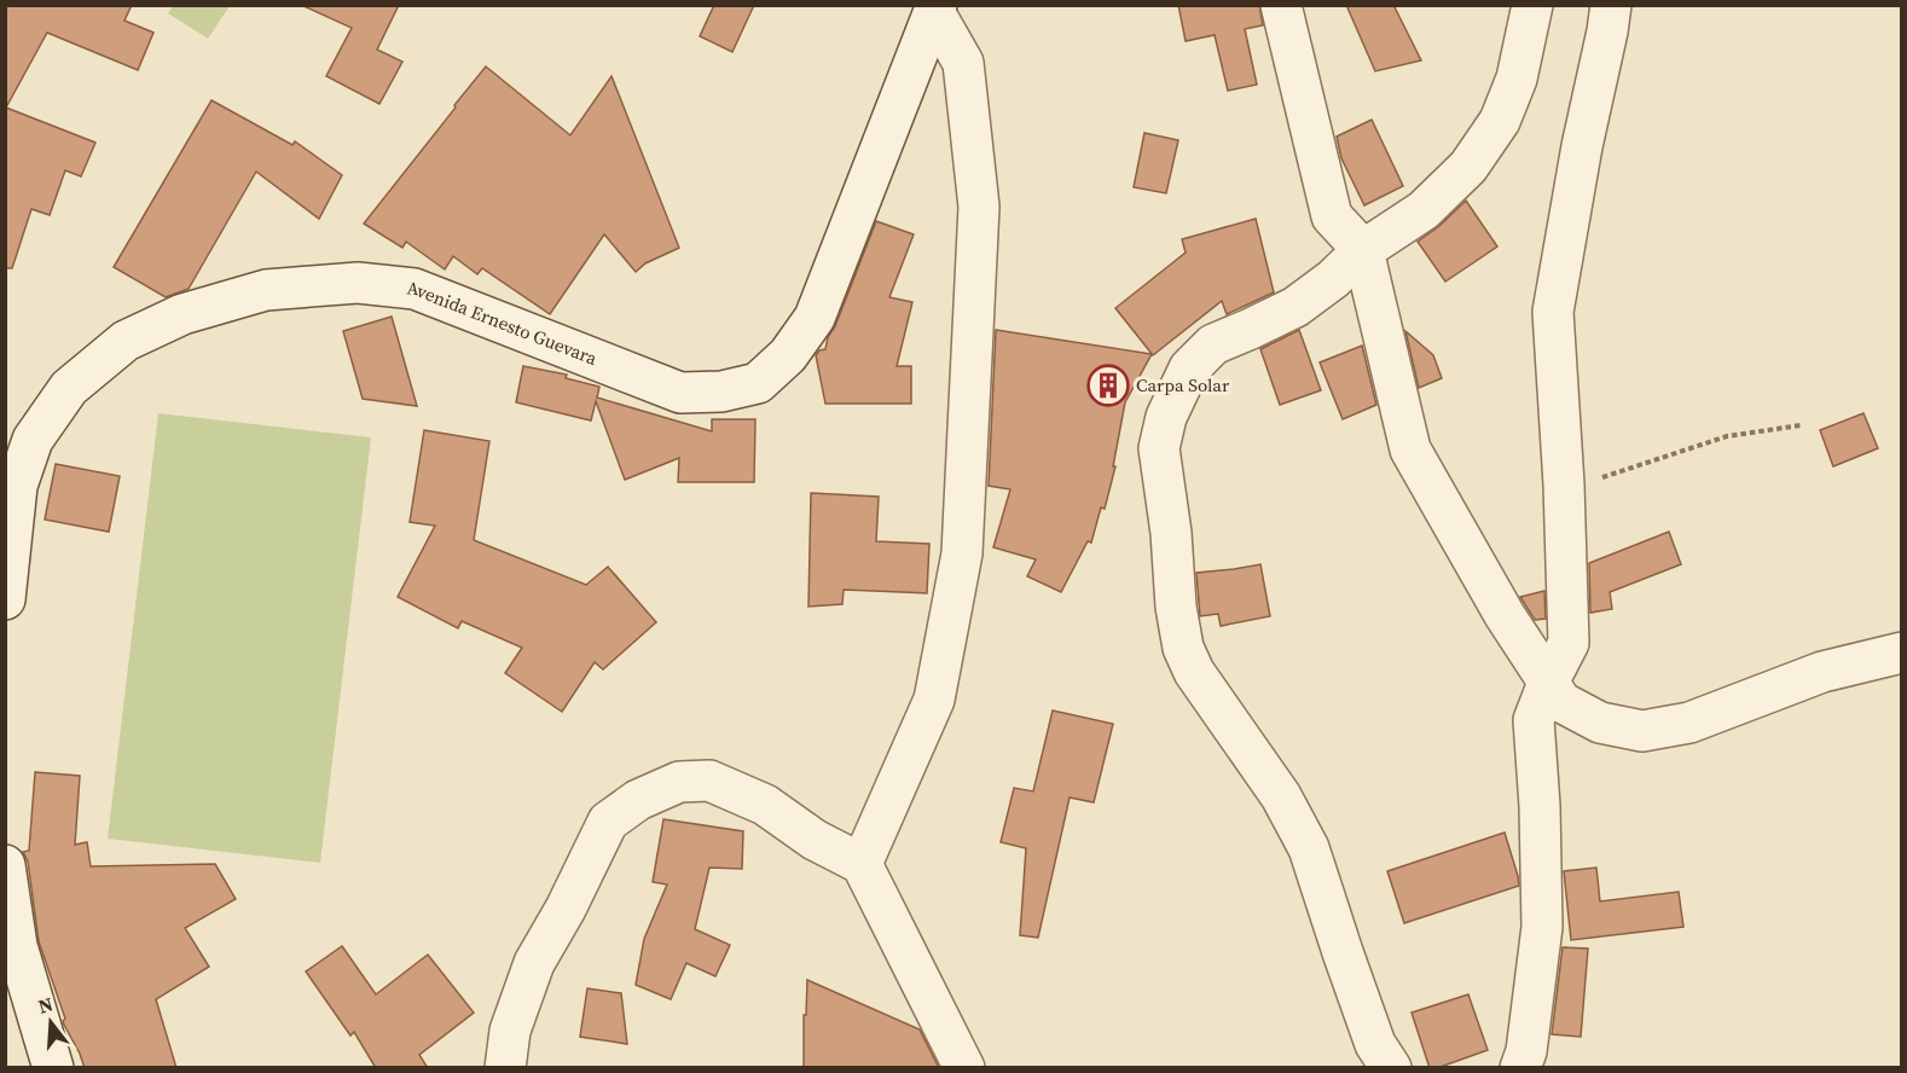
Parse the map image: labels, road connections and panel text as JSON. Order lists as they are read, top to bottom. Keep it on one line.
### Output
{"streets":{"street":["Avenida Ernesto Guevara"]},"places":{"building":["Carpa Solar"]},"north":"top"}
